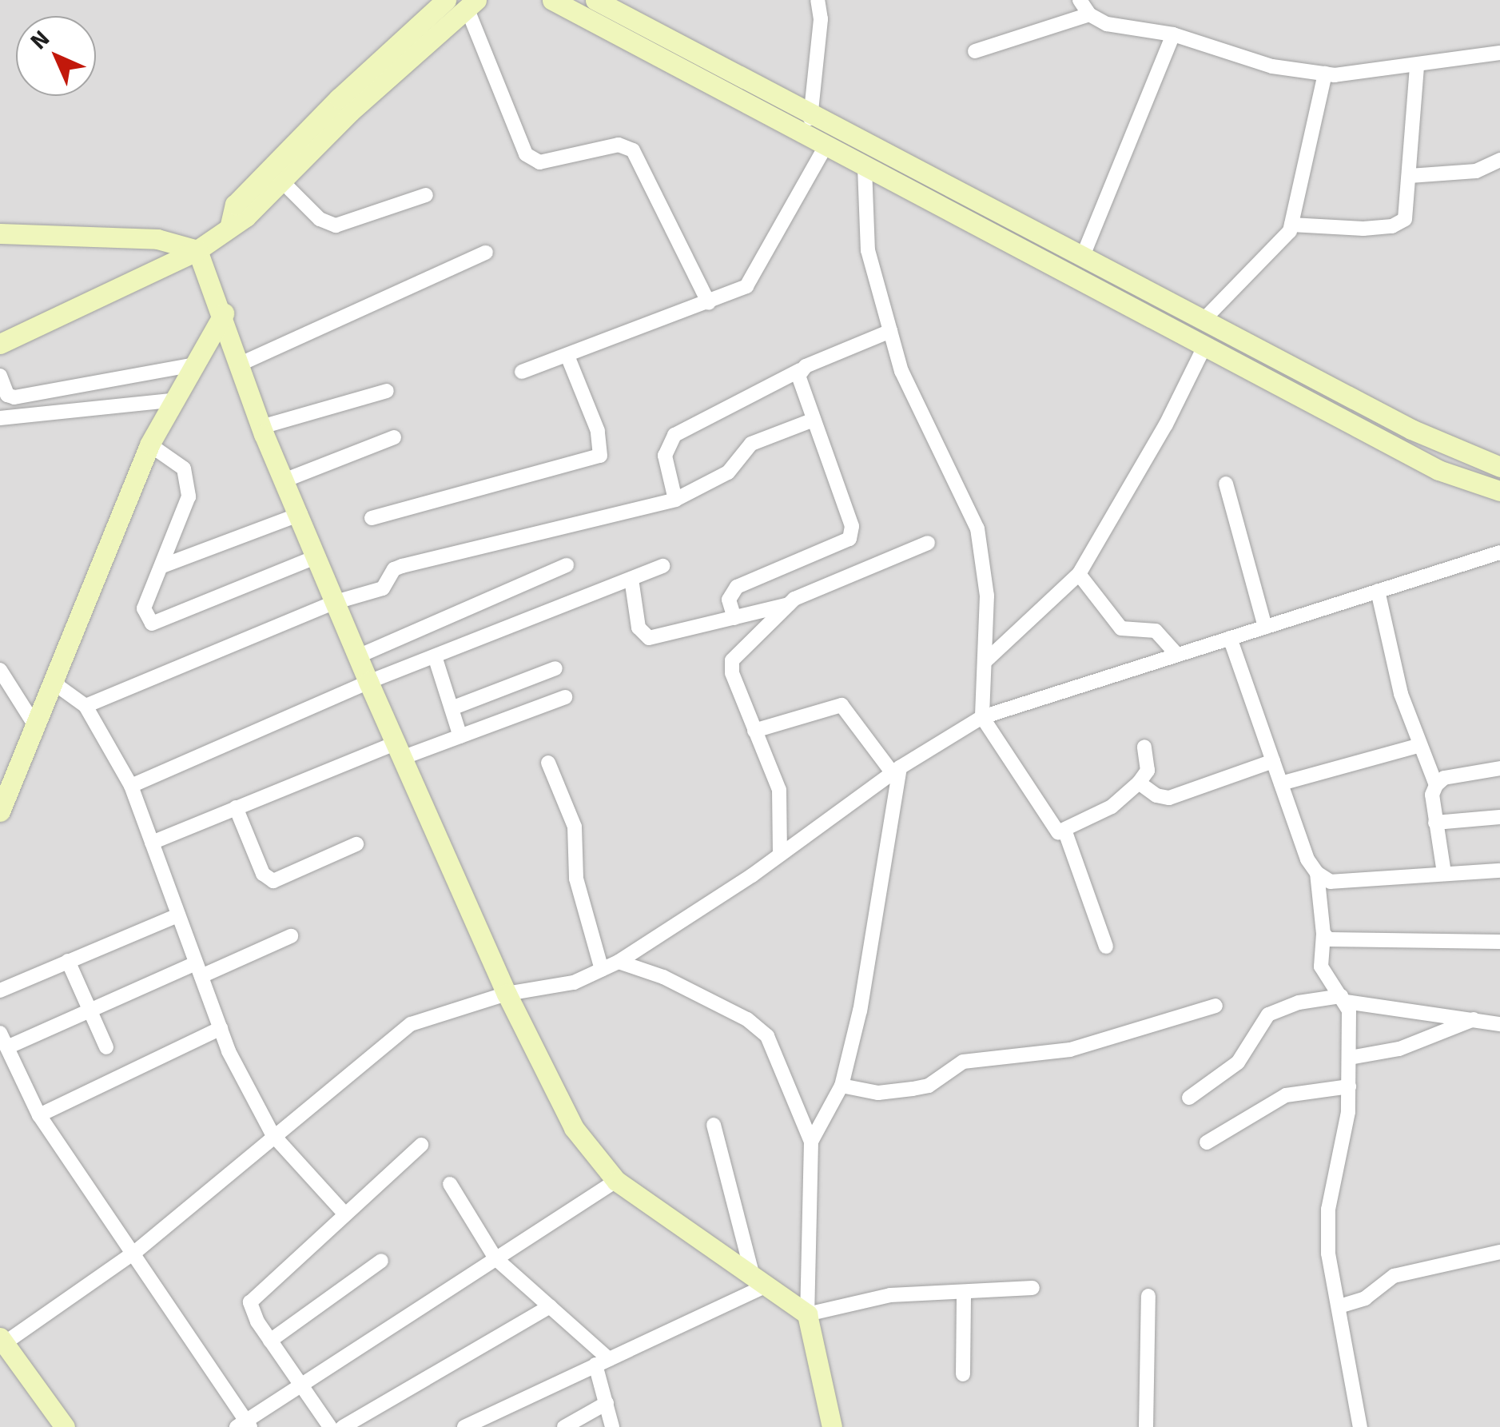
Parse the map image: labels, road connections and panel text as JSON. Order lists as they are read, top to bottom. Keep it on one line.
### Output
{"north":"top left"}
